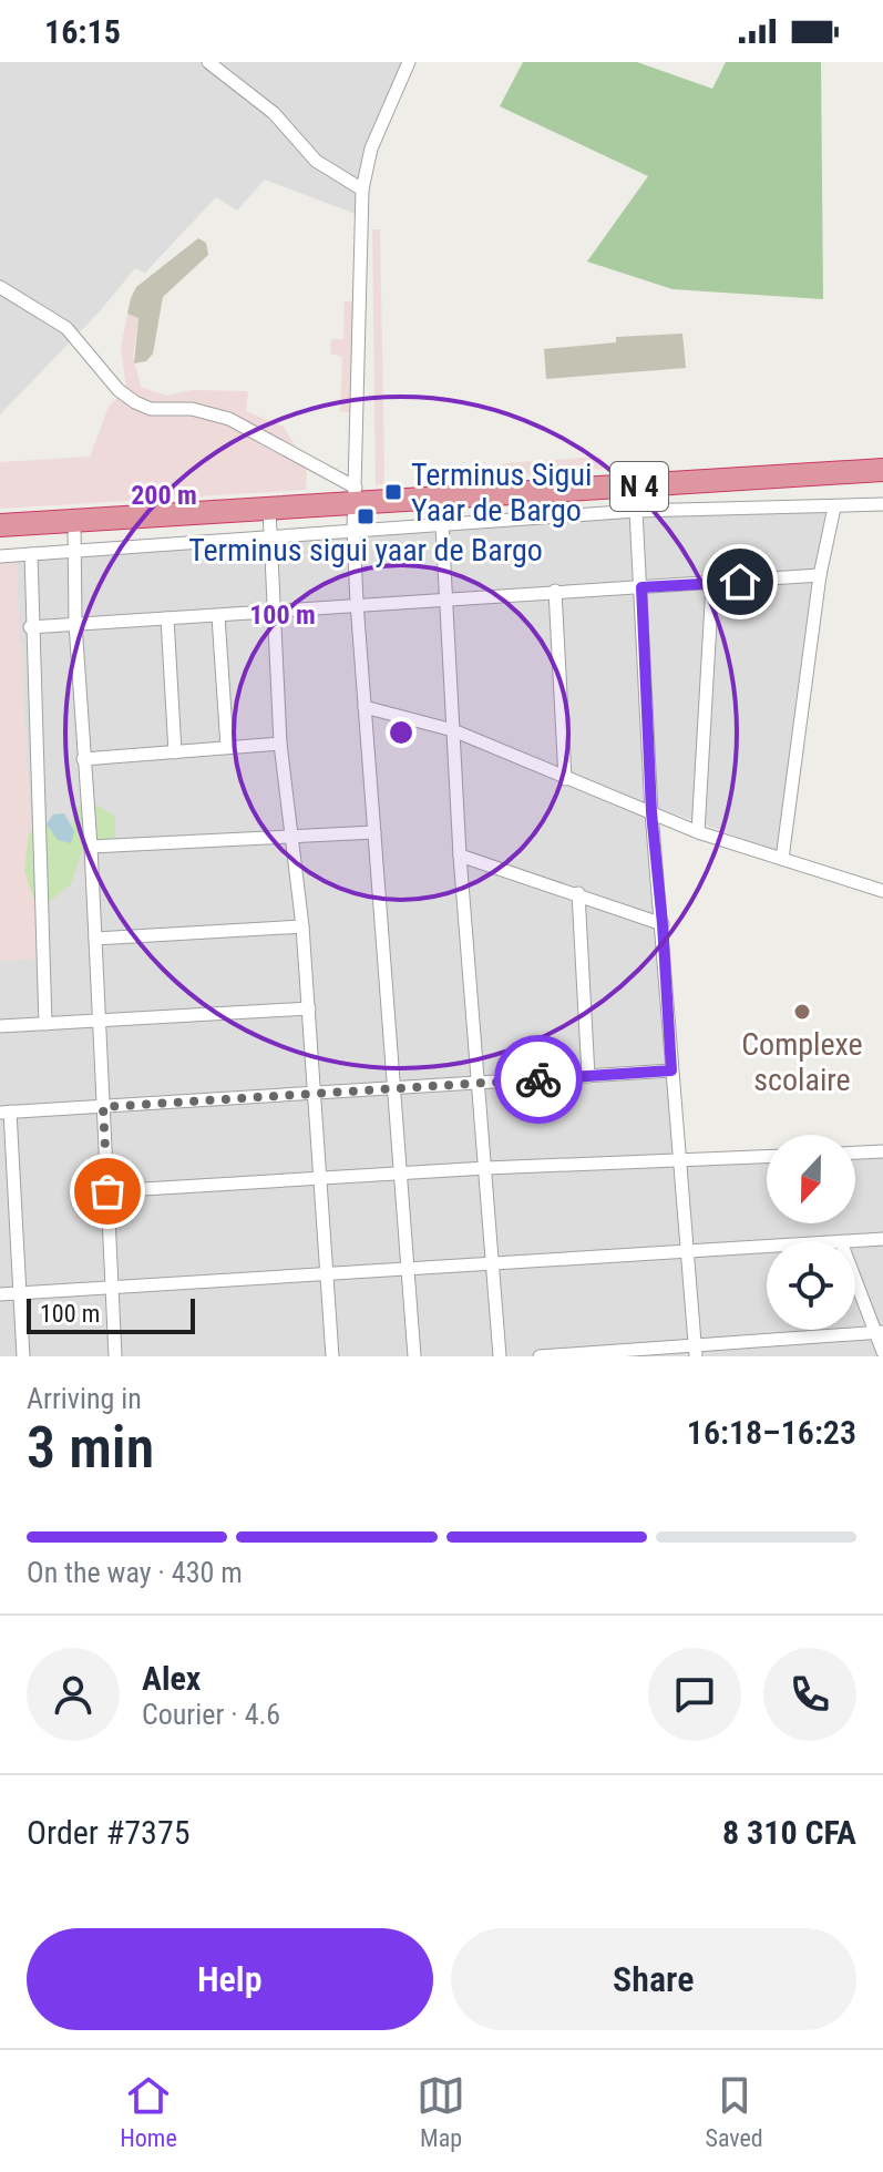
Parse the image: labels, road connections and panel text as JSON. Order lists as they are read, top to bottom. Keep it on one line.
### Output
{"streets":{"highway":["N 4"]},"places":{"transit":["Terminus Sigui Yaar de Bargo","Terminus sigui yaar de Bargo"],"other":["Complexe scolaire"]},"scale_bar":"100 m","north":"bottom","page":{"status":"16:15","scale":"100 m","heading":["3 min","Arriving in","16:18–16:23"],"panel":["Alex","Courier · 4.6","Order #7375","8 310 CFA"],"bar":"On the way · 430 m","buttons":["Help","Share"],"tabs":["Home","Map","Saved"]},"rings":["200 m","100 m"]}
